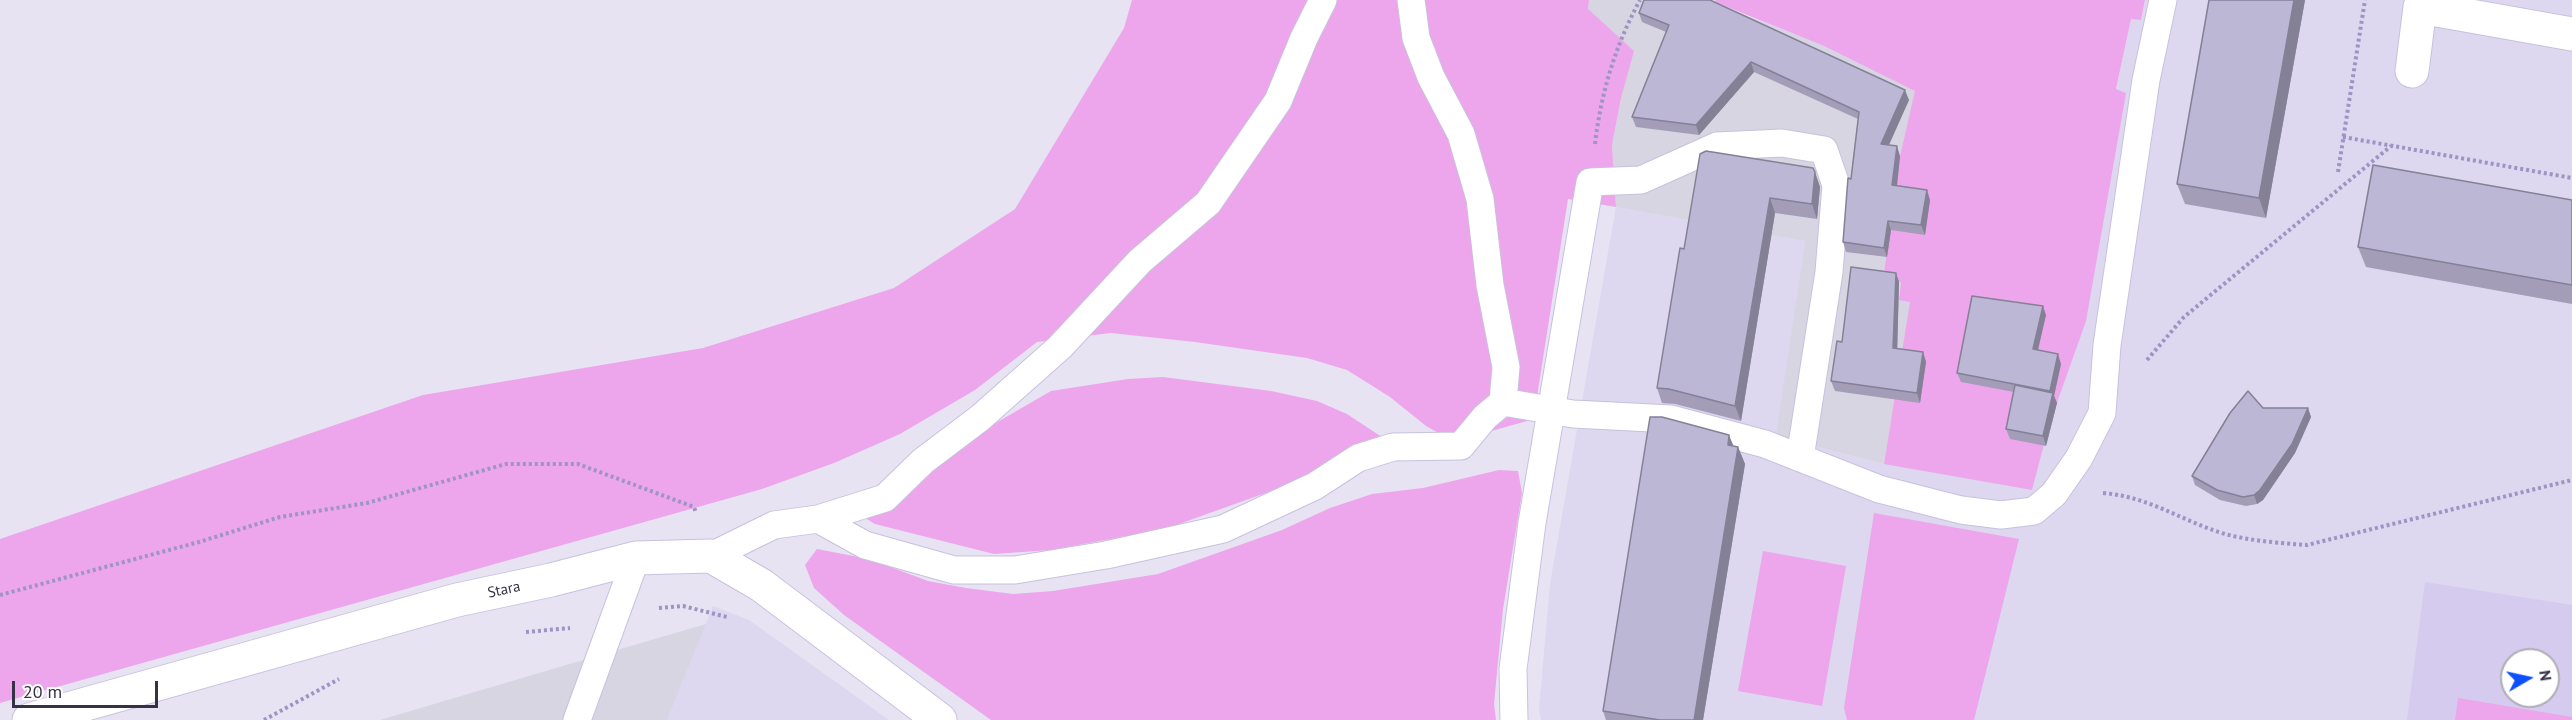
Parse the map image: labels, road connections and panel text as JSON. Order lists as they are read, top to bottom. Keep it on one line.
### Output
{"streets":{"street":["Stara"]},"scale_bar":"20 m","north":"right"}
